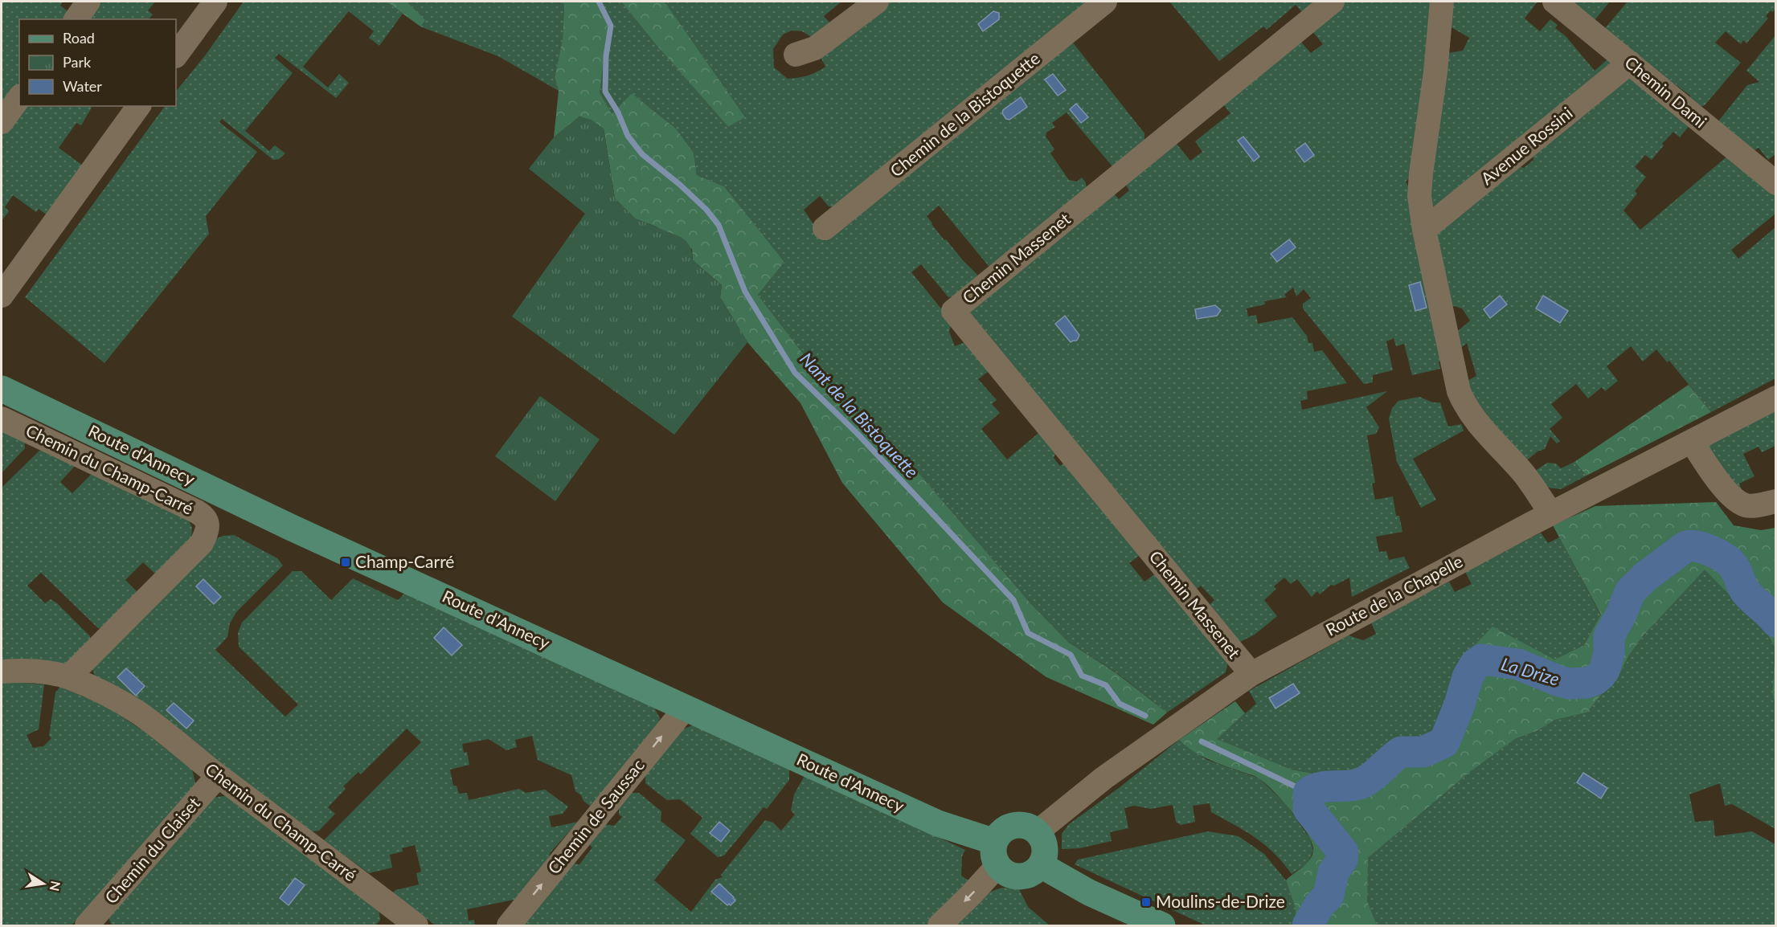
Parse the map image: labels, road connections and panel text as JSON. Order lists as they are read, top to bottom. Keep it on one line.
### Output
{"streets":{"main road":["Route d'Annecy"],"street":["Chemin Dami","Chemin de la Bistoquette","Avenue Rossini","Chemin Massenet","Chemin du Champ-Carré","Route de la Chapelle","Chemin de Saussac","Chemin du Claiset"]},"crossings":[["Chemin Dami","Avenue Rossini"],["Chemin Massenet","Route de la Chapelle"],["Route d'Annecy","Route de la Chapelle"],["Route d'Annecy","Chemin de Saussac"],["Chemin du Champ-Carré","Chemin du Claiset"]],"one_way":["Chemin de Saussac"],"water":["Nant de la Bistoquette","La Drize"],"places":{"transit":["Champ-Carré","Moulins-de-Drize"]},"legend":["Road","Park","Water"],"north":"right"}
